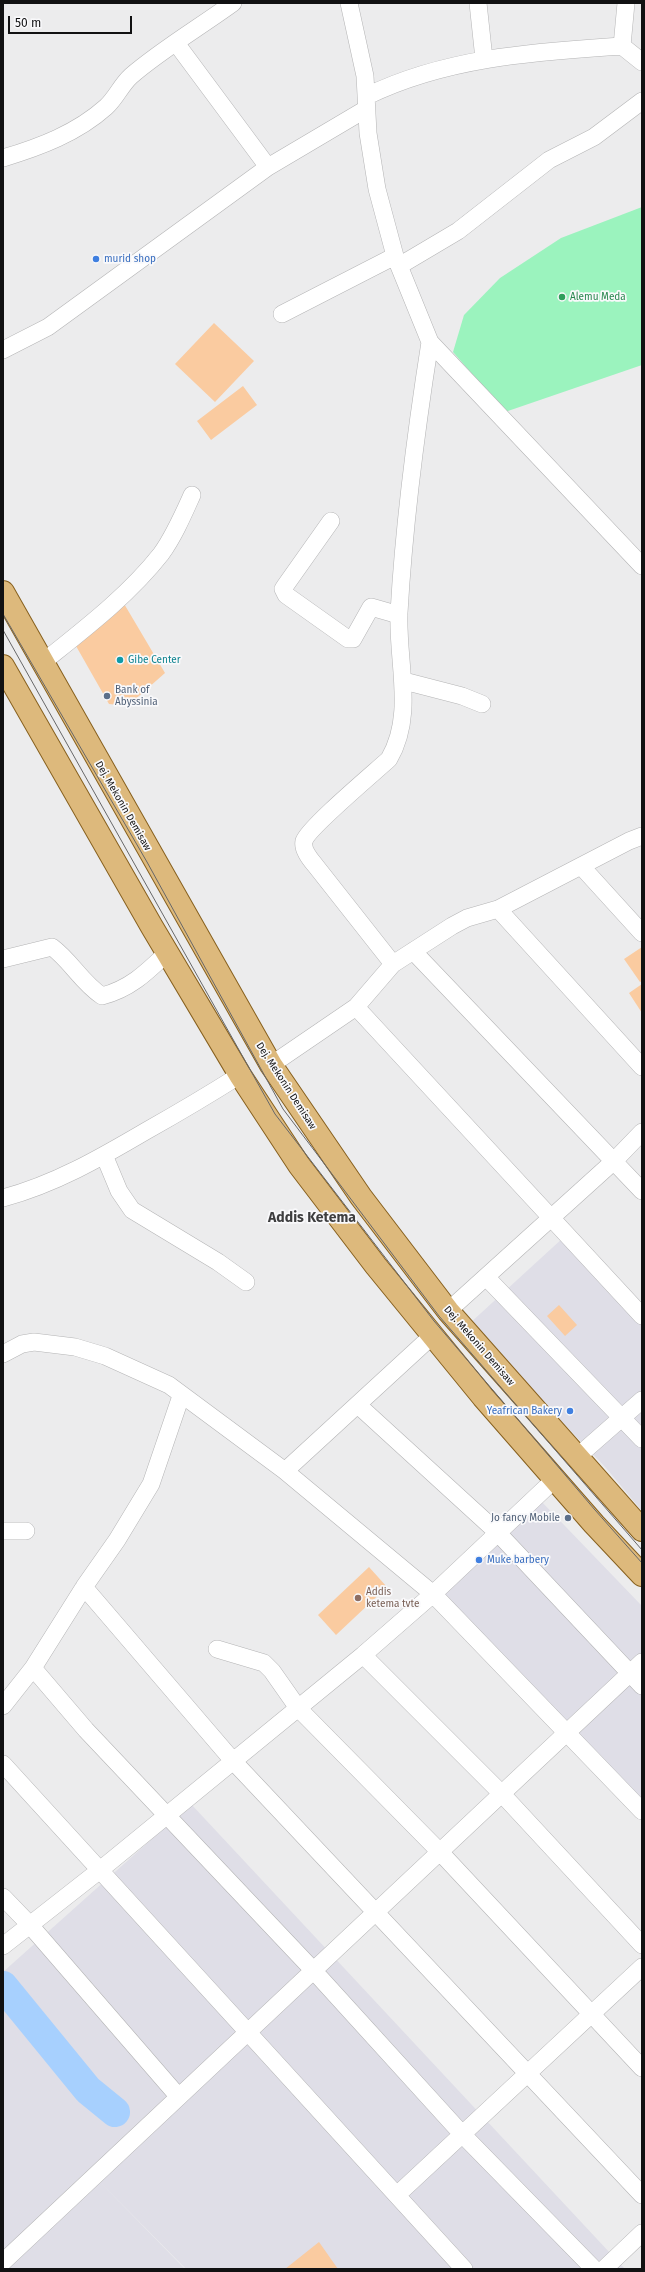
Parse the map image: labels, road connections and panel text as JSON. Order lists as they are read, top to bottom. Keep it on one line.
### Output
{"streets":{"main road":["Dej. Mekonin Demisaw"]},"districts":["Addis Ketema"],"places":["murid shop","Alemu Meda","Gibe Center","Bank of Abyssinia","Yeafrican Bakery","Jo fancy Mobile","Muke barbery","Addis ketema tvte"],"scale_bar":"50 m"}
